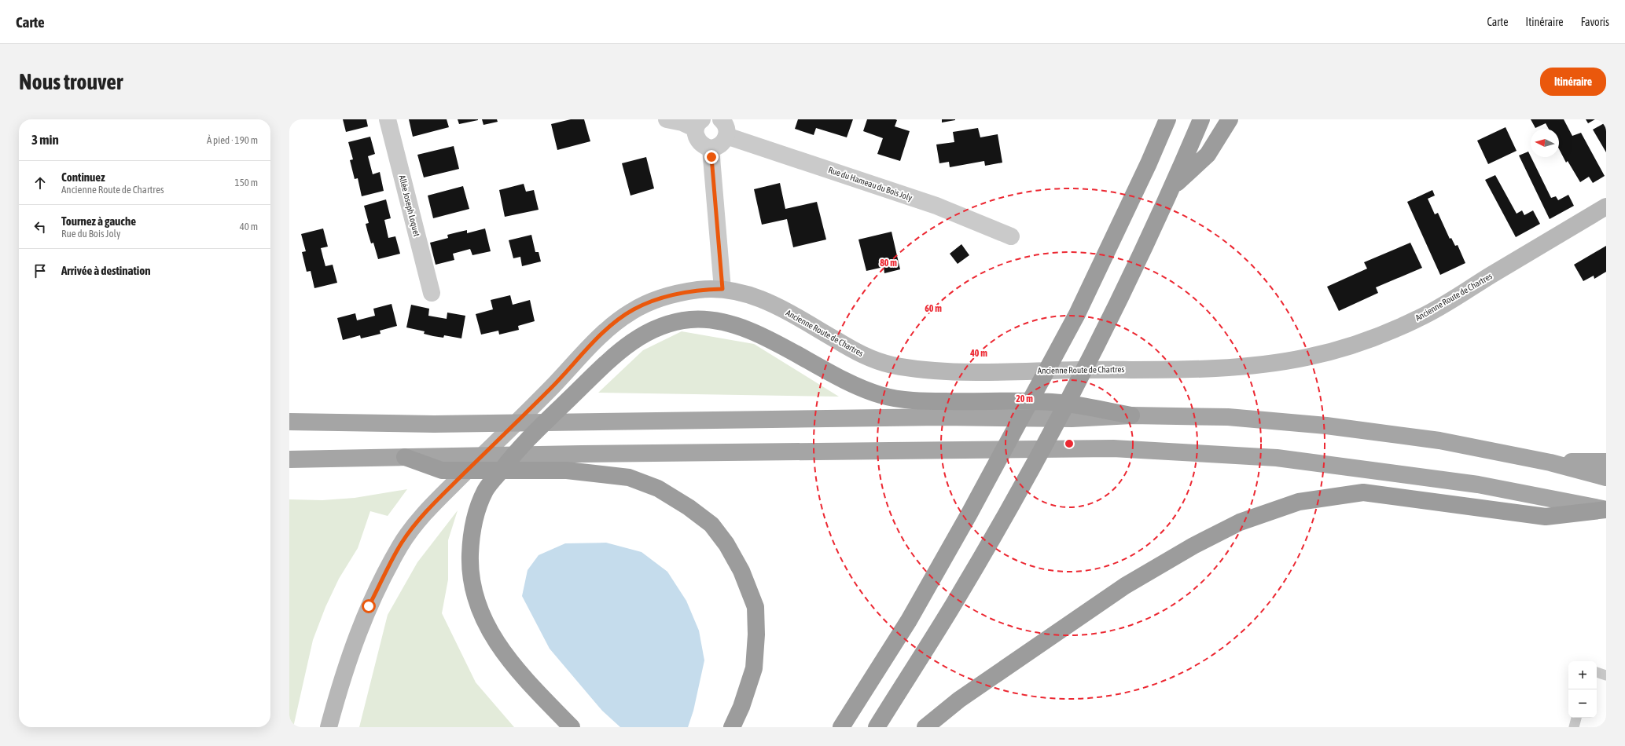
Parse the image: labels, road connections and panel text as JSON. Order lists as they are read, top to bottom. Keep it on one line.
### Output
{"streets":{"main road":["Ancienne Route de Chartres"],"street":["Rue du Hameau du Bois Joly","Allée Joseph Loquet"]},"north":"left","page":{"header":"Carte","nav":["Carte","Itinéraire","Favoris"],"buttons":"Itinéraire","title":"Nous trouver","heading":["3 min","À pied · 190 m"],"list":[["Continuez","Ancienne Route de Chartres","150 m"],["Tournez à gauche","Rue du Bois Joly","40 m"],"Arrivée à destination"],"map_buttons":["+","−"]},"rings":["80 m","60 m","40 m","20 m"]}
